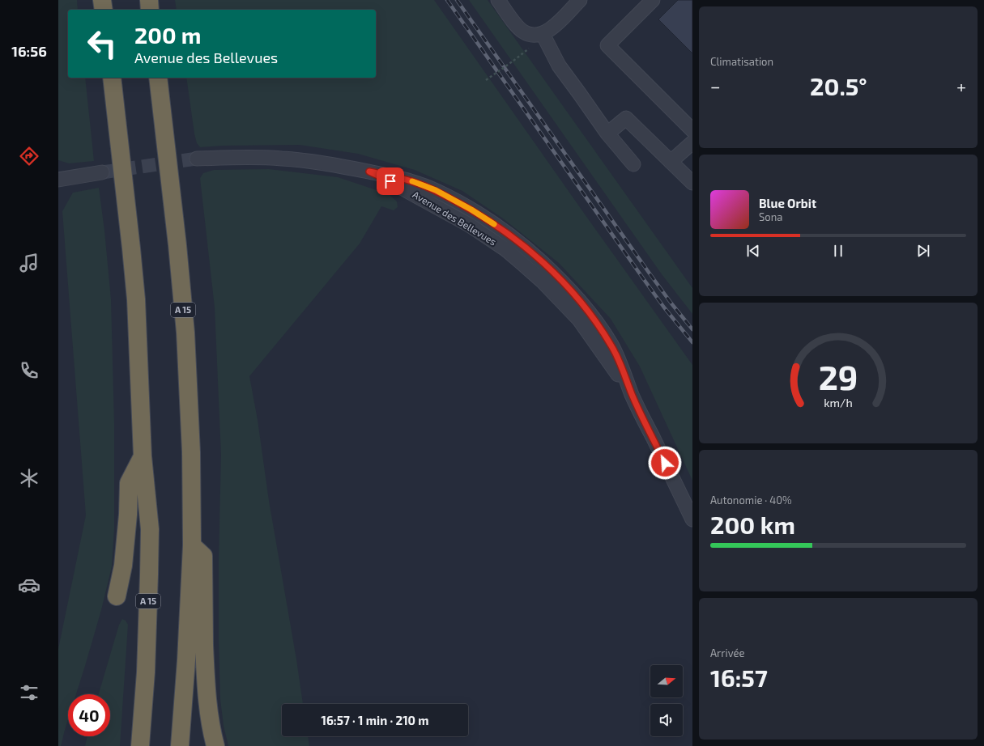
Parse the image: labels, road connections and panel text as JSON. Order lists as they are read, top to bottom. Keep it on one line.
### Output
{"streets":{"highway":["A 15"],"street":["Avenue des Bellevues"]},"north":"right","page":{"tabs":"16:56","tile":["Climatisation",["Autonomie · 40%","200 km"],["Arrivée","16:57"]],"turn":["200 m","Avenue des Bellevues"],"heat":["−","20.5°","+"],"song":["Blue Orbit","Sona"],"limit":"40","trip":"16:57 · 1 min · 210 m","gauge":["29","km/h"]}}
